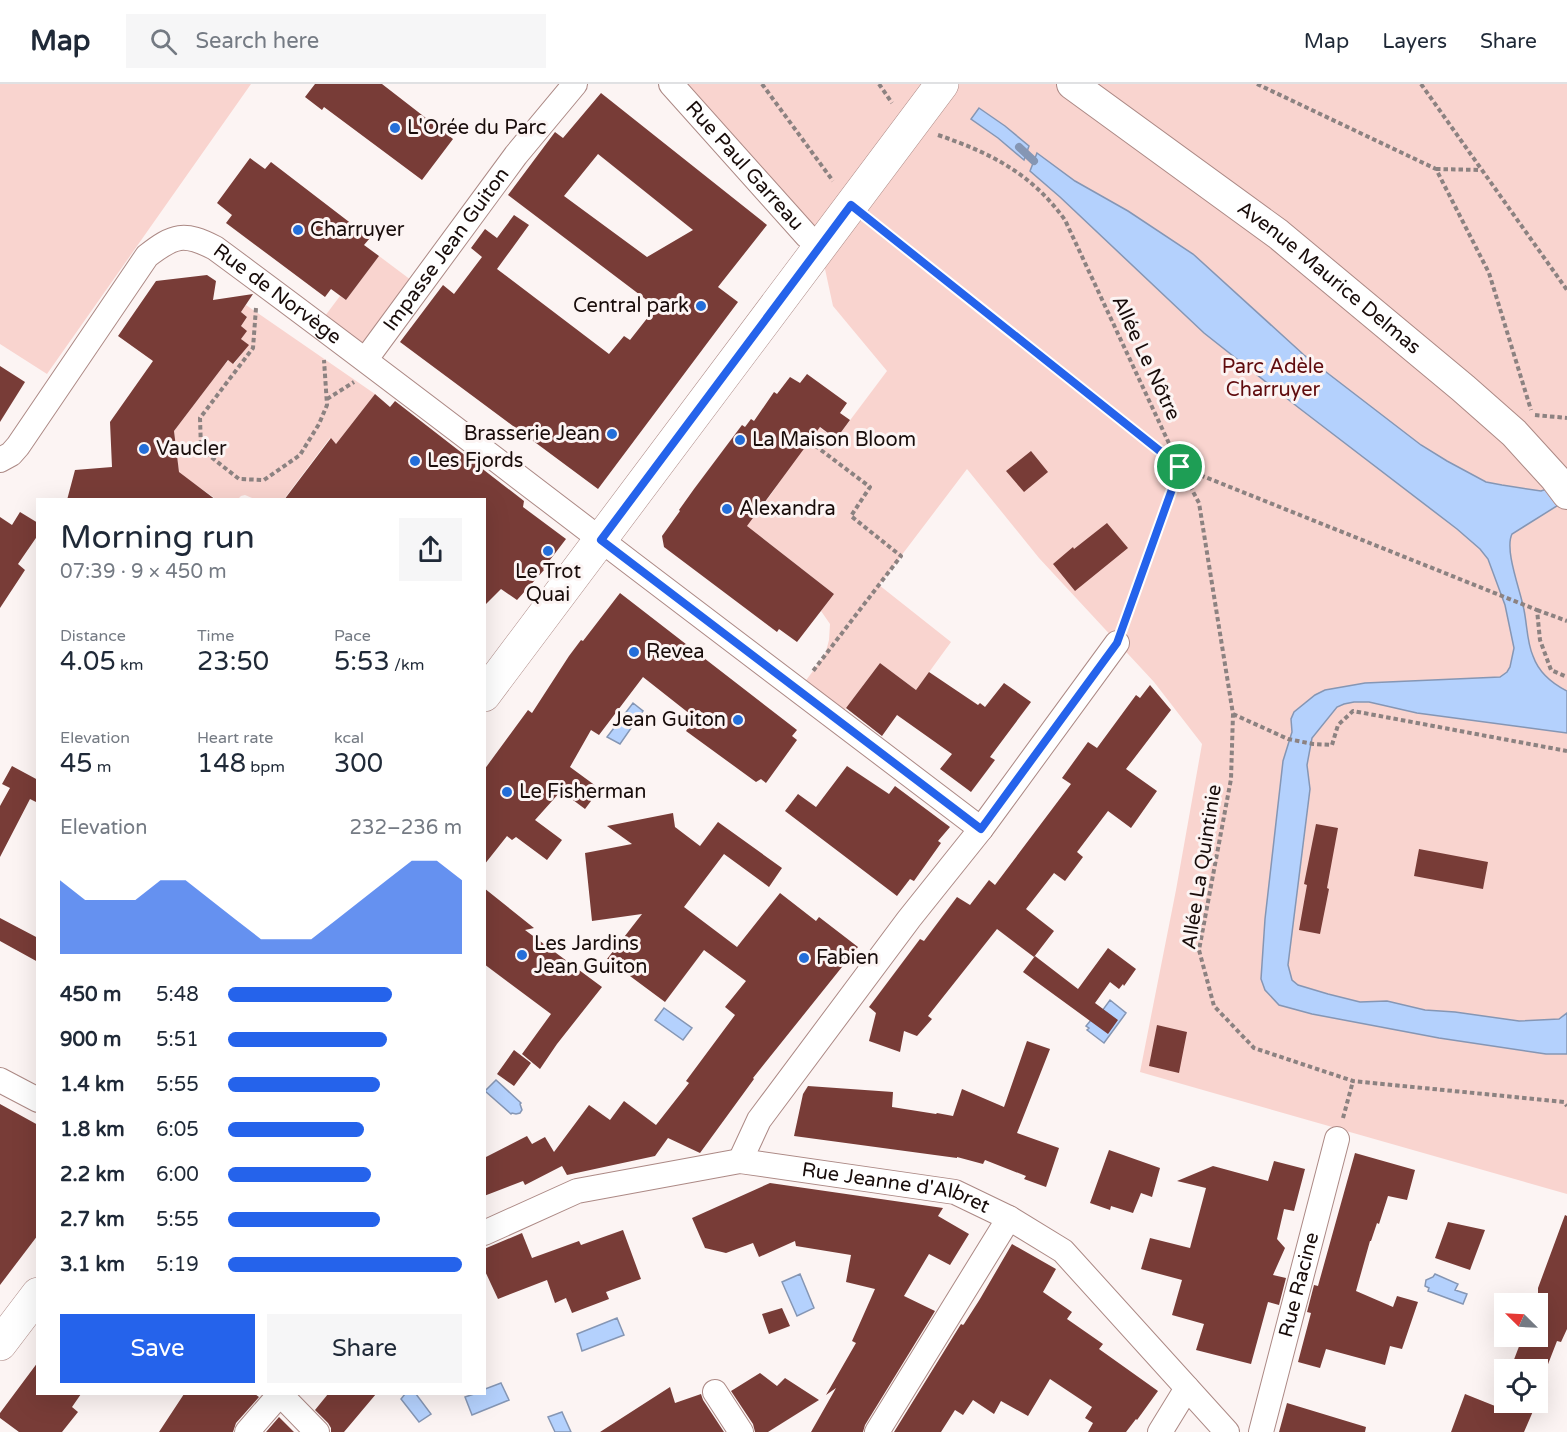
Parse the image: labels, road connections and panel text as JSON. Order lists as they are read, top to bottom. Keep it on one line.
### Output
{"streets":{"street":["Rue Paul Garreau","Impasse Jean Guiton","Avenue Maurice Delmas","Rue de Norvège","Rue Jeanne d'Albret","Rue Racine"],"path":["Allée Le Nôtre","Allée La Quintinie"]},"crossings":[["Impasse Jean Guiton","Rue de Norvège"],["Allée Le Nôtre","Allée La Quintinie"]],"parks":["Parc Adèle Charruyer"],"places":["L'Orée du Parc","Charruyer","Central park","Brasserie Jean","La Maison Bloom","Vaucler","Les Fjords","Alexandra","Le Trot Quai","Revea","Jean Guiton","Le Fisherman","Les Jardins Jean Guiton","Fabien"],"north":"top left","page":{"header":"Map","search":"Search here","nav":["Map","Layers","Share"],"heading":["Morning run","07:39 · 9 × 450 m"],"stats":[["Distance","4.05 km"],["Time","23:50"],["Pace","5:53 /km"],["Elevation","45 m"],["Heart rate","148 bpm"],["kcal","300"]],"chart":["Elevation","232–236 m"],"list":[{"name":"450 m","note":"5:48"},{"name":"900 m","note":"5:51"},{"name":"1.4 km","note":"5:55"},{"name":"1.8 km","note":"6:05"},{"name":"2.2 km","note":"6:00"},{"name":"2.7 km","note":"5:55"},{"name":"3.1 km","note":"5:19"}],"buttons":["Save","Share"]}}
